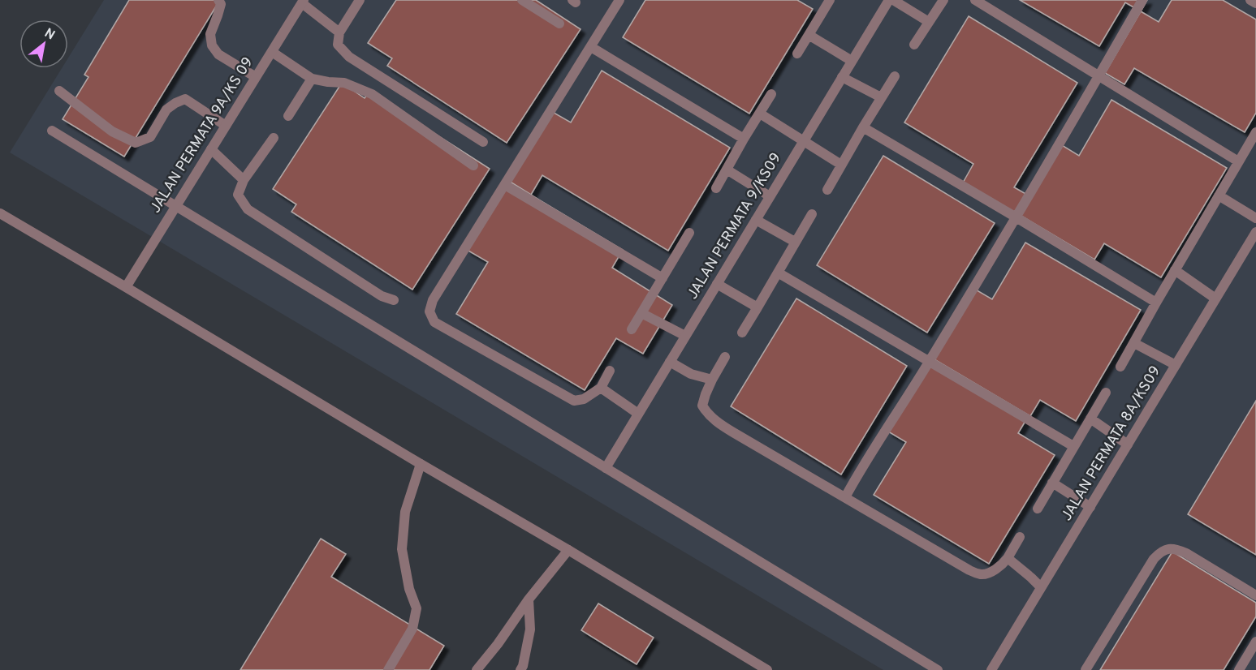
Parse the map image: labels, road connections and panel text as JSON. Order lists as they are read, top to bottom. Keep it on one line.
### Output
{"streets":{"street":["JALAN PERMATA 9A/KS 09","JALAN PERMATA 9/KS09","JALAN PERMATA 8A/KS09"]},"north":"top right"}
